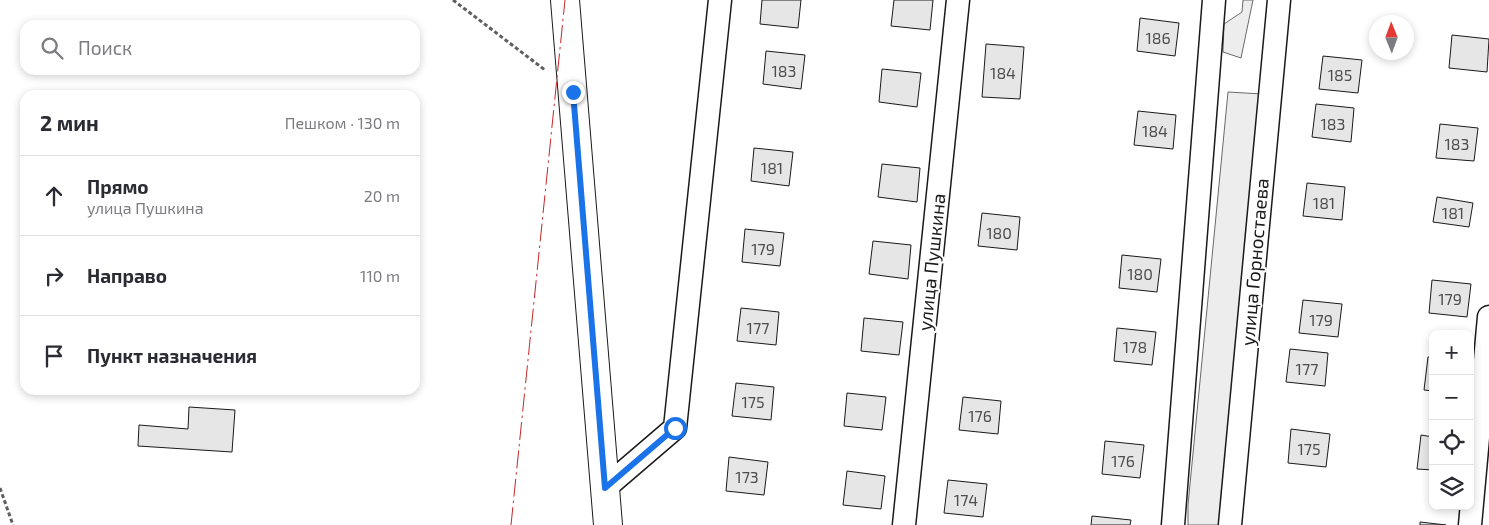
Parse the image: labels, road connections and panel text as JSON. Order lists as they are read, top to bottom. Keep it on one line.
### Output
{"streets":{"street":["улица Пушкина","улица Горностаева"]},"house_numbers":["186","183","184","185","183","184","183","181","181","181","180","179","180","179","179","177","178","177","175","176","175","176","173","174"],"north":"top","page":{"search":"Поиск","heading":["2 мин","Пешком · 130 m"],"list":[["Прямо","улица Пушкина","20 m"],["Направо","110 m"],"Пункт назначения"],"map_buttons":["+","−"]}}
